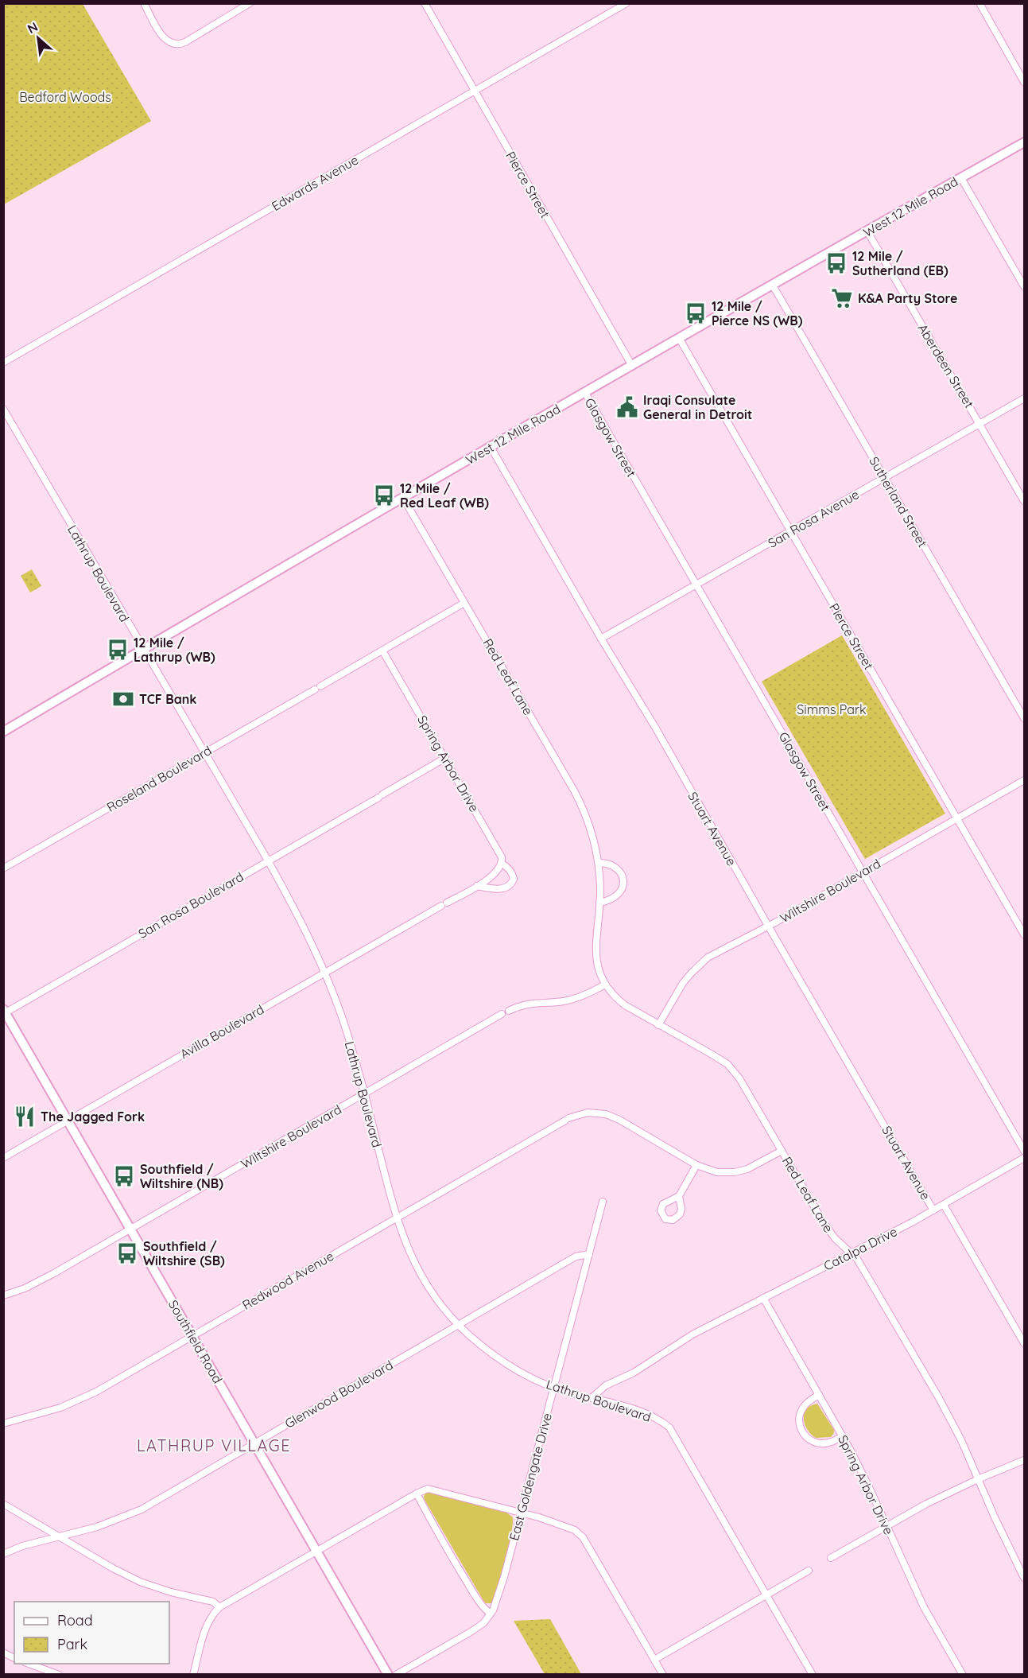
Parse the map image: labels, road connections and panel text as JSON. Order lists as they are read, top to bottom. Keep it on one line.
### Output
{"streets":{"main road":["West 12 Mile Road","Southfield Road"],"street":["Edwards Avenue","Pierce Street","Aberdeen Street","Glasgow Street","Sutherland Street","San Rosa Avenue","Lathrup Boulevard","Red Leaf Lane","Spring Arbor Drive","Roseland Boulevard","Stuart Avenue","Wiltshire Boulevard","San Rosa Boulevard","Avilla Boulevard","Catalpa Drive","Redwood Avenue","Glenwood Boulevard","East Goldengate Drive"]},"crossings":[["Edwards Avenue","Pierce Street"],["Pierce Street","West 12 Mile Road"],["Pierce Street","San Rosa Avenue"],["Pierce Street","Wiltshire Boulevard"],["West 12 Mile Road","Aberdeen Street"],["West 12 Mile Road","Glasgow Street"],["West 12 Mile Road","Sutherland Street"],["West 12 Mile Road","Lathrup Boulevard"],["West 12 Mile Road","Red Leaf Lane"],["West 12 Mile Road","Stuart Avenue"],["Aberdeen Street","San Rosa Avenue"],["Glasgow Street","San Rosa Avenue"],["Glasgow Street","Wiltshire Boulevard"],["Sutherland Street","San Rosa Avenue"],["San Rosa Avenue","Stuart Avenue"],["Lathrup Boulevard","Roseland Boulevard"],["Lathrup Boulevard","Wiltshire Boulevard"],["Lathrup Boulevard","San Rosa Boulevard"],["Lathrup Boulevard","Avilla Boulevard"],["Lathrup Boulevard","Catalpa Drive"],["Lathrup Boulevard","Redwood Avenue"],["Lathrup Boulevard","Glenwood Boulevard"],["Lathrup Boulevard","East Goldengate Drive"],["Red Leaf Lane","Roseland Boulevard"],["Red Leaf Lane","Wiltshire Boulevard"],["Red Leaf Lane","Catalpa Drive"],["Red Leaf Lane","Redwood Avenue"],["Spring Arbor Drive","Roseland Boulevard"],["Spring Arbor Drive","San Rosa Boulevard"],["Spring Arbor Drive","Avilla Boulevard"],["Spring Arbor Drive","Catalpa Drive"],["Stuart Avenue","Wiltshire Boulevard"],["Stuart Avenue","Catalpa Drive"],["Wiltshire Boulevard","Southfield Road"],["San Rosa Boulevard","Southfield Road"],["Avilla Boulevard","Southfield Road"],["Redwood Avenue","Southfield Road"],["Southfield Road","Glenwood Boulevard"],["Glenwood Boulevard","East Goldengate Drive"]],"districts":["LATHRUP VILLAGE"],"parks":["Bedford Woods","Simms Park"],"places":{"bus stop":["12 Mile / Sutherland (EB)","12 Mile / Pierce NS (WB)","12 Mile / Red Leaf (WB)","12 Mile / Lathrup (WB)","Southfield / Wiltshire (NB)","Southfield / Wiltshire (SB)"],"supermarket":["K&A Party Store"],"public building":["Iraqi Consulate General in Detroit"],"bank":["TCF Bank"],"restaurant":["The Jagged Fork"]},"legend":["Road","Park"],"north":"top left"}
